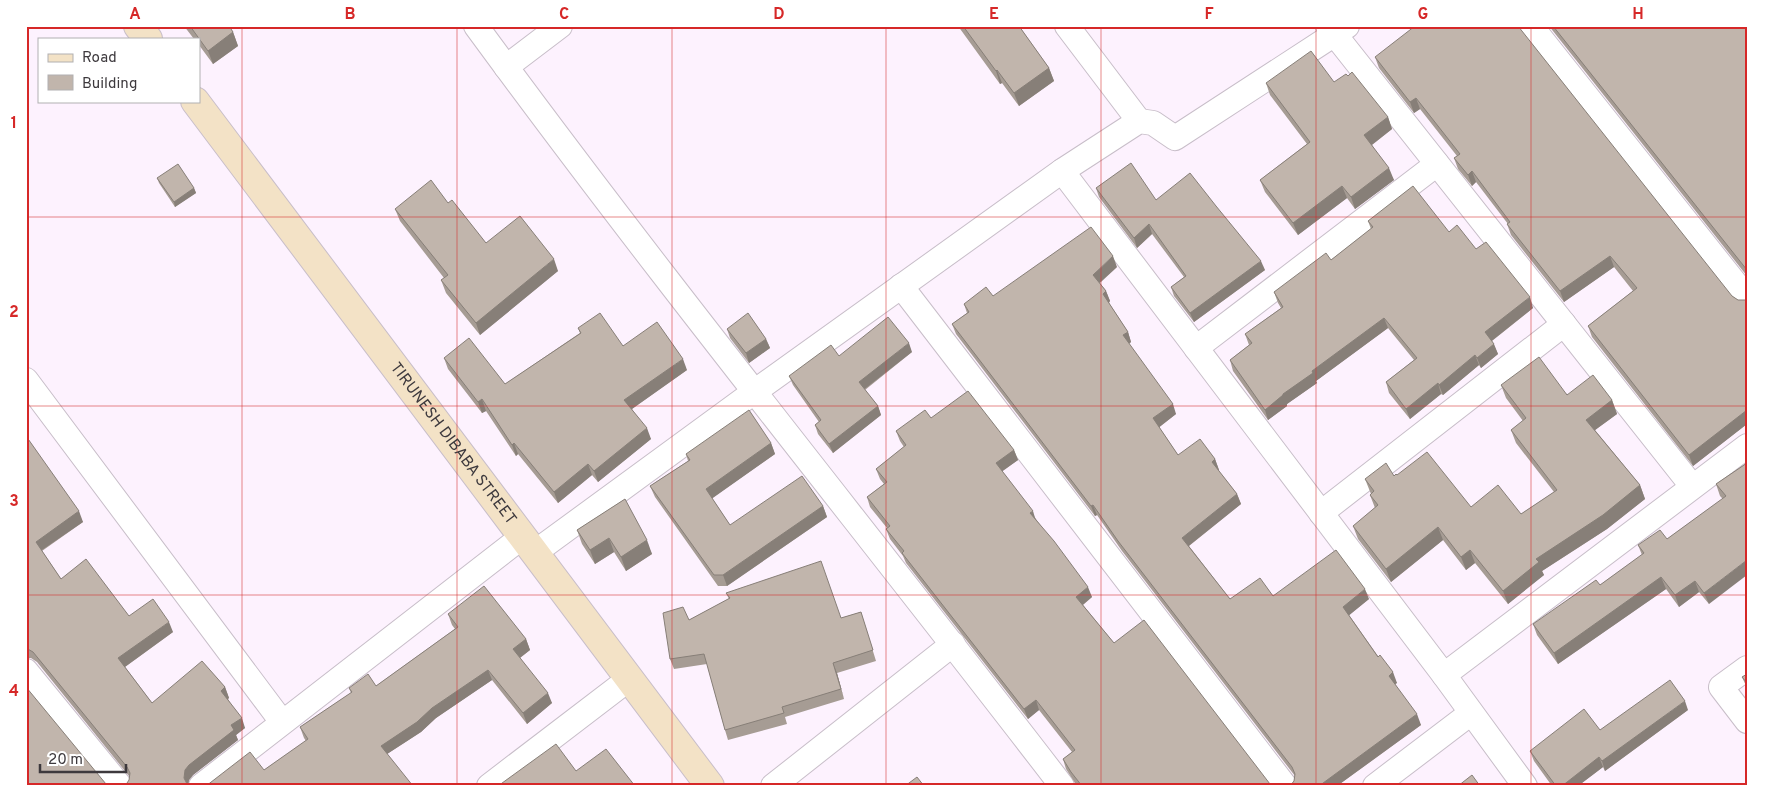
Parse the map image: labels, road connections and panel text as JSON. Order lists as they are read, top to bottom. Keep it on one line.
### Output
{"streets":{"main road":["TIRUNESH DIBABA STREET"]},"legend":["Road","Building"],"scale_bar":"20 m","grid":{"columns":["A","B","C","D","E","F","G","H"],"rows":["1","2","3","4"]}}
